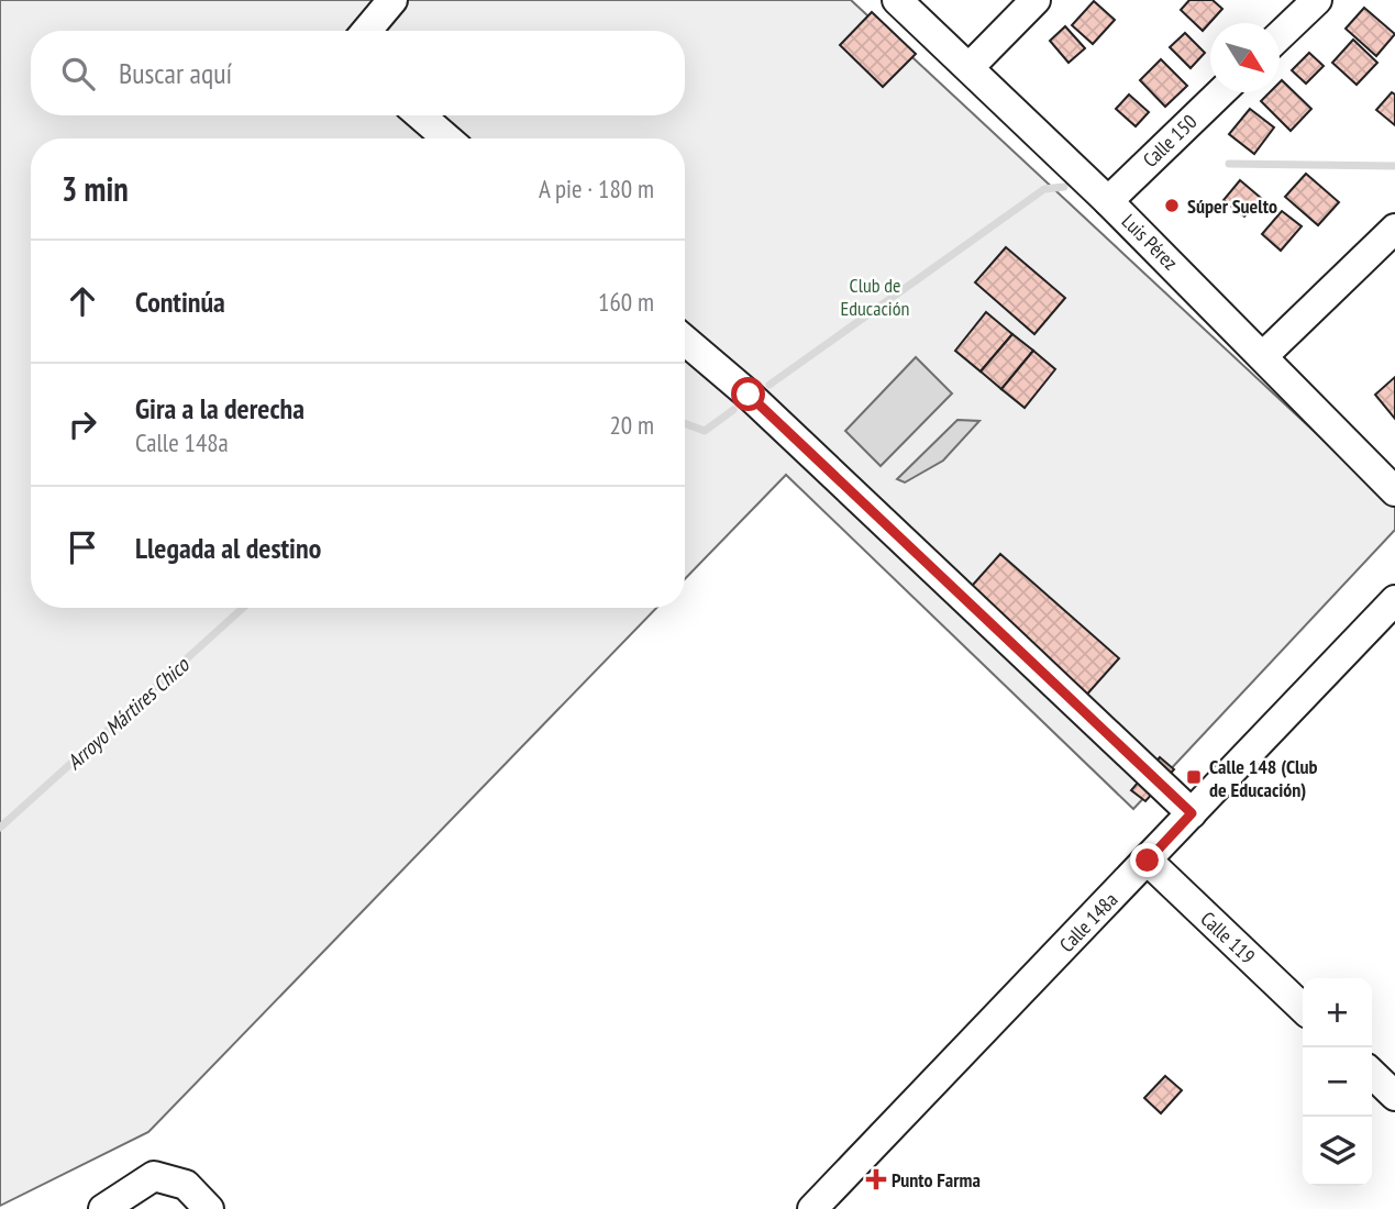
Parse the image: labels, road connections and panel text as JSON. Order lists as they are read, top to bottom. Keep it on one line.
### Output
{"streets":{"street":["Calle 150","Luis Pérez","Calle 148a","Calle 119"]},"crossings":[["Calle 150","Luis Pérez"],["Calle 148a","Calle 119"]],"water":["Arroyo Mártires Chico"],"parks":["Club de Educación"],"places":{"other":["Súper Suelto"],"transit":["Calle 148 (Club de Educación)"],"health":["Punto Farma"]},"north":"bottom right","page":{"search":"Buscar aquí","heading":["3 min","A pie · 180 m"],"list":[["Continúa","160 m"],["Gira a la derecha","Calle 148a","20 m"],"Llegada al destino"],"map_buttons":["+","−"]}}
